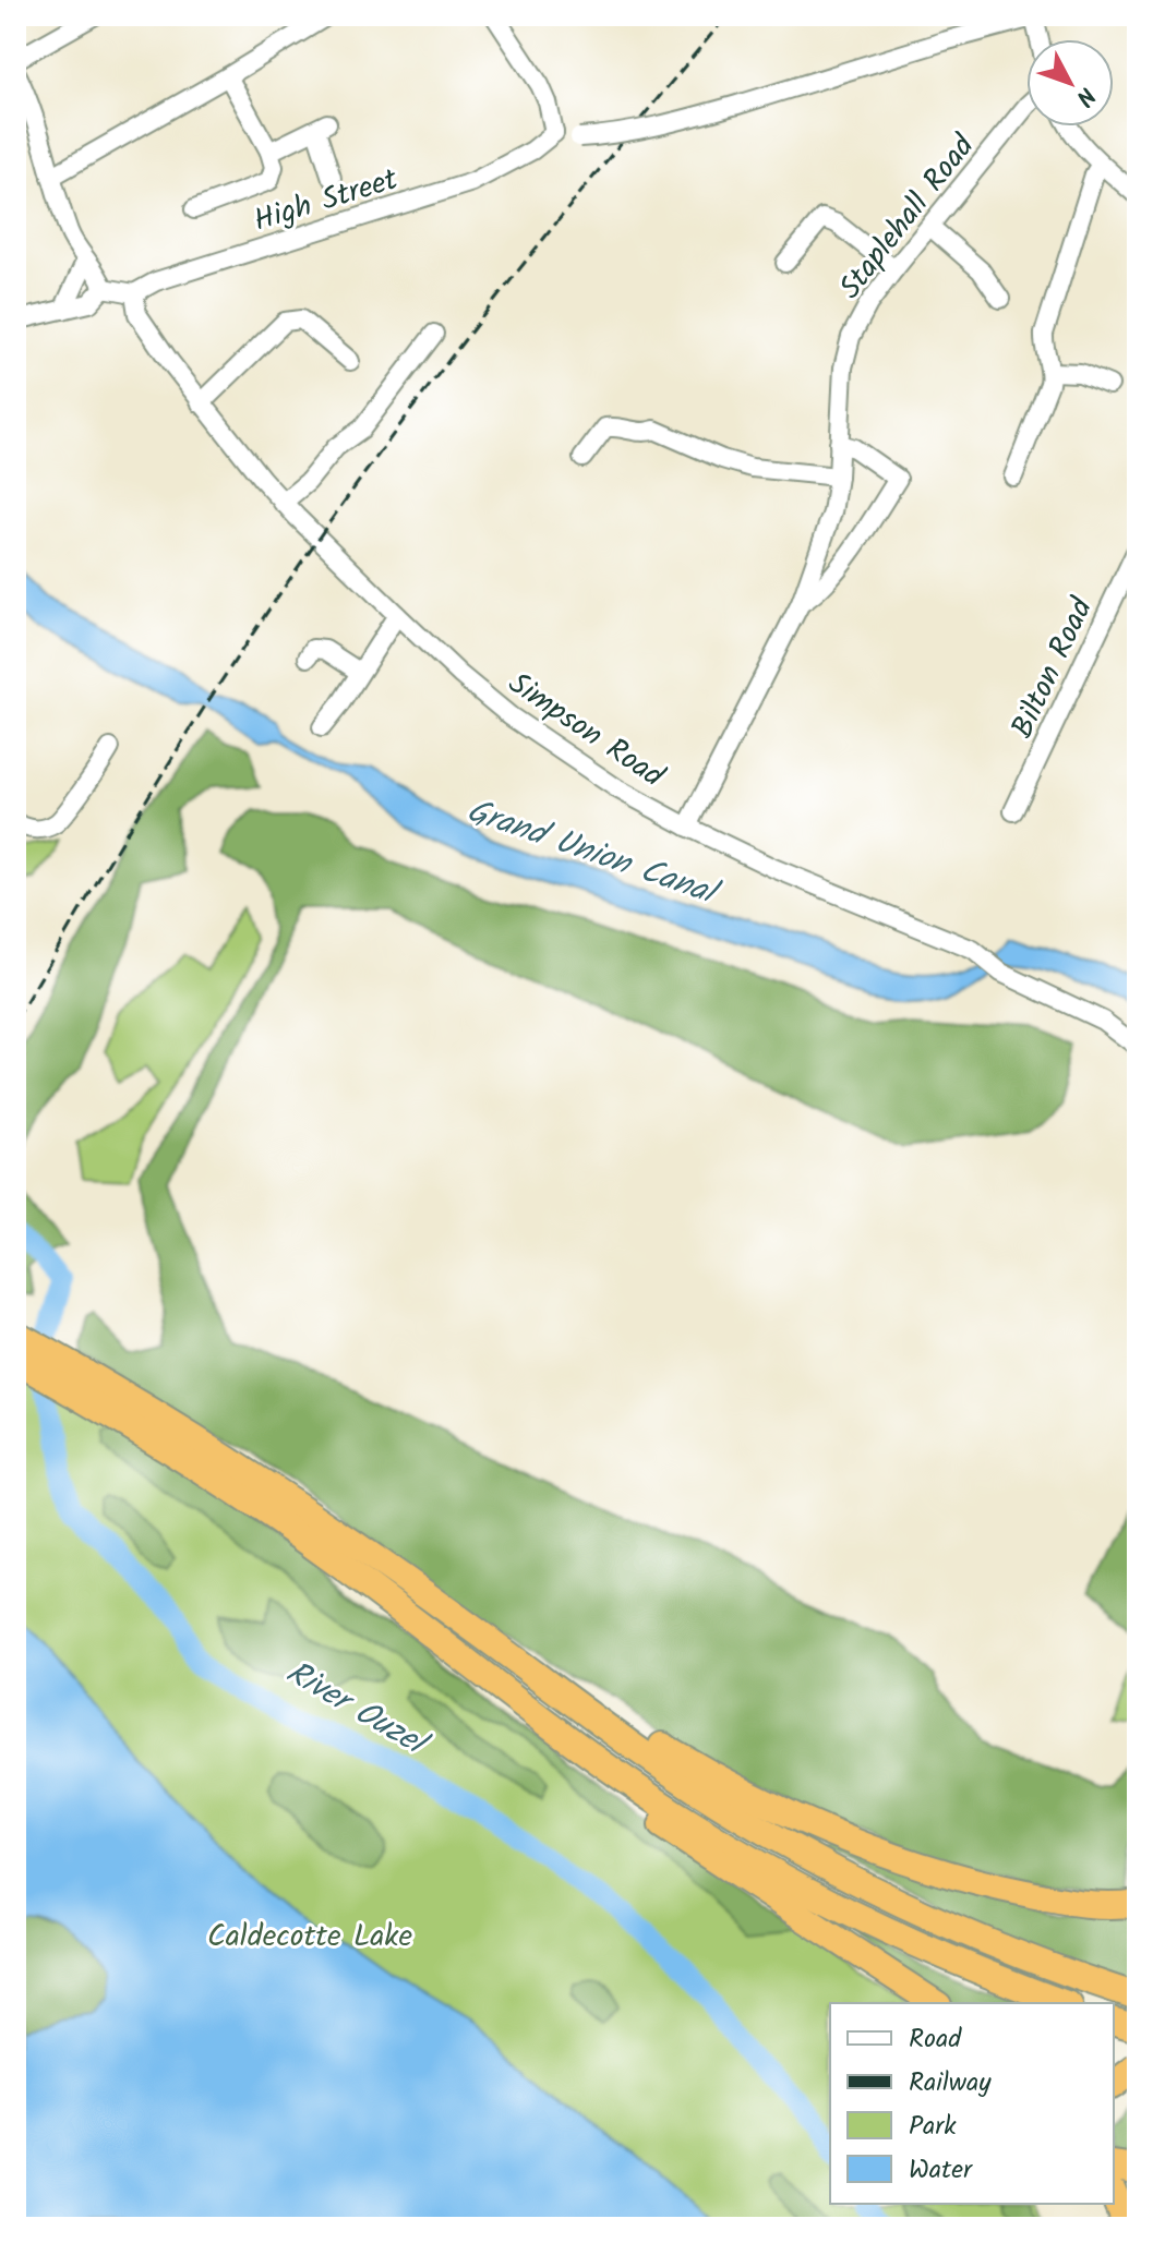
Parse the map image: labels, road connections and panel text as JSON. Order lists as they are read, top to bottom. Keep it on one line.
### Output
{"streets":{"street":["High Street","Staplehall Road","Bilton Road","Simpson Road"]},"crossings":[["High Street","Simpson Road"],["Staplehall Road","Simpson Road"]],"water":["Grand Union Canal","River Ouzel"],"parks":["Caldecotte Lake"],"legend":["Road","Railway","Park","Water"],"north":"bottom right"}
